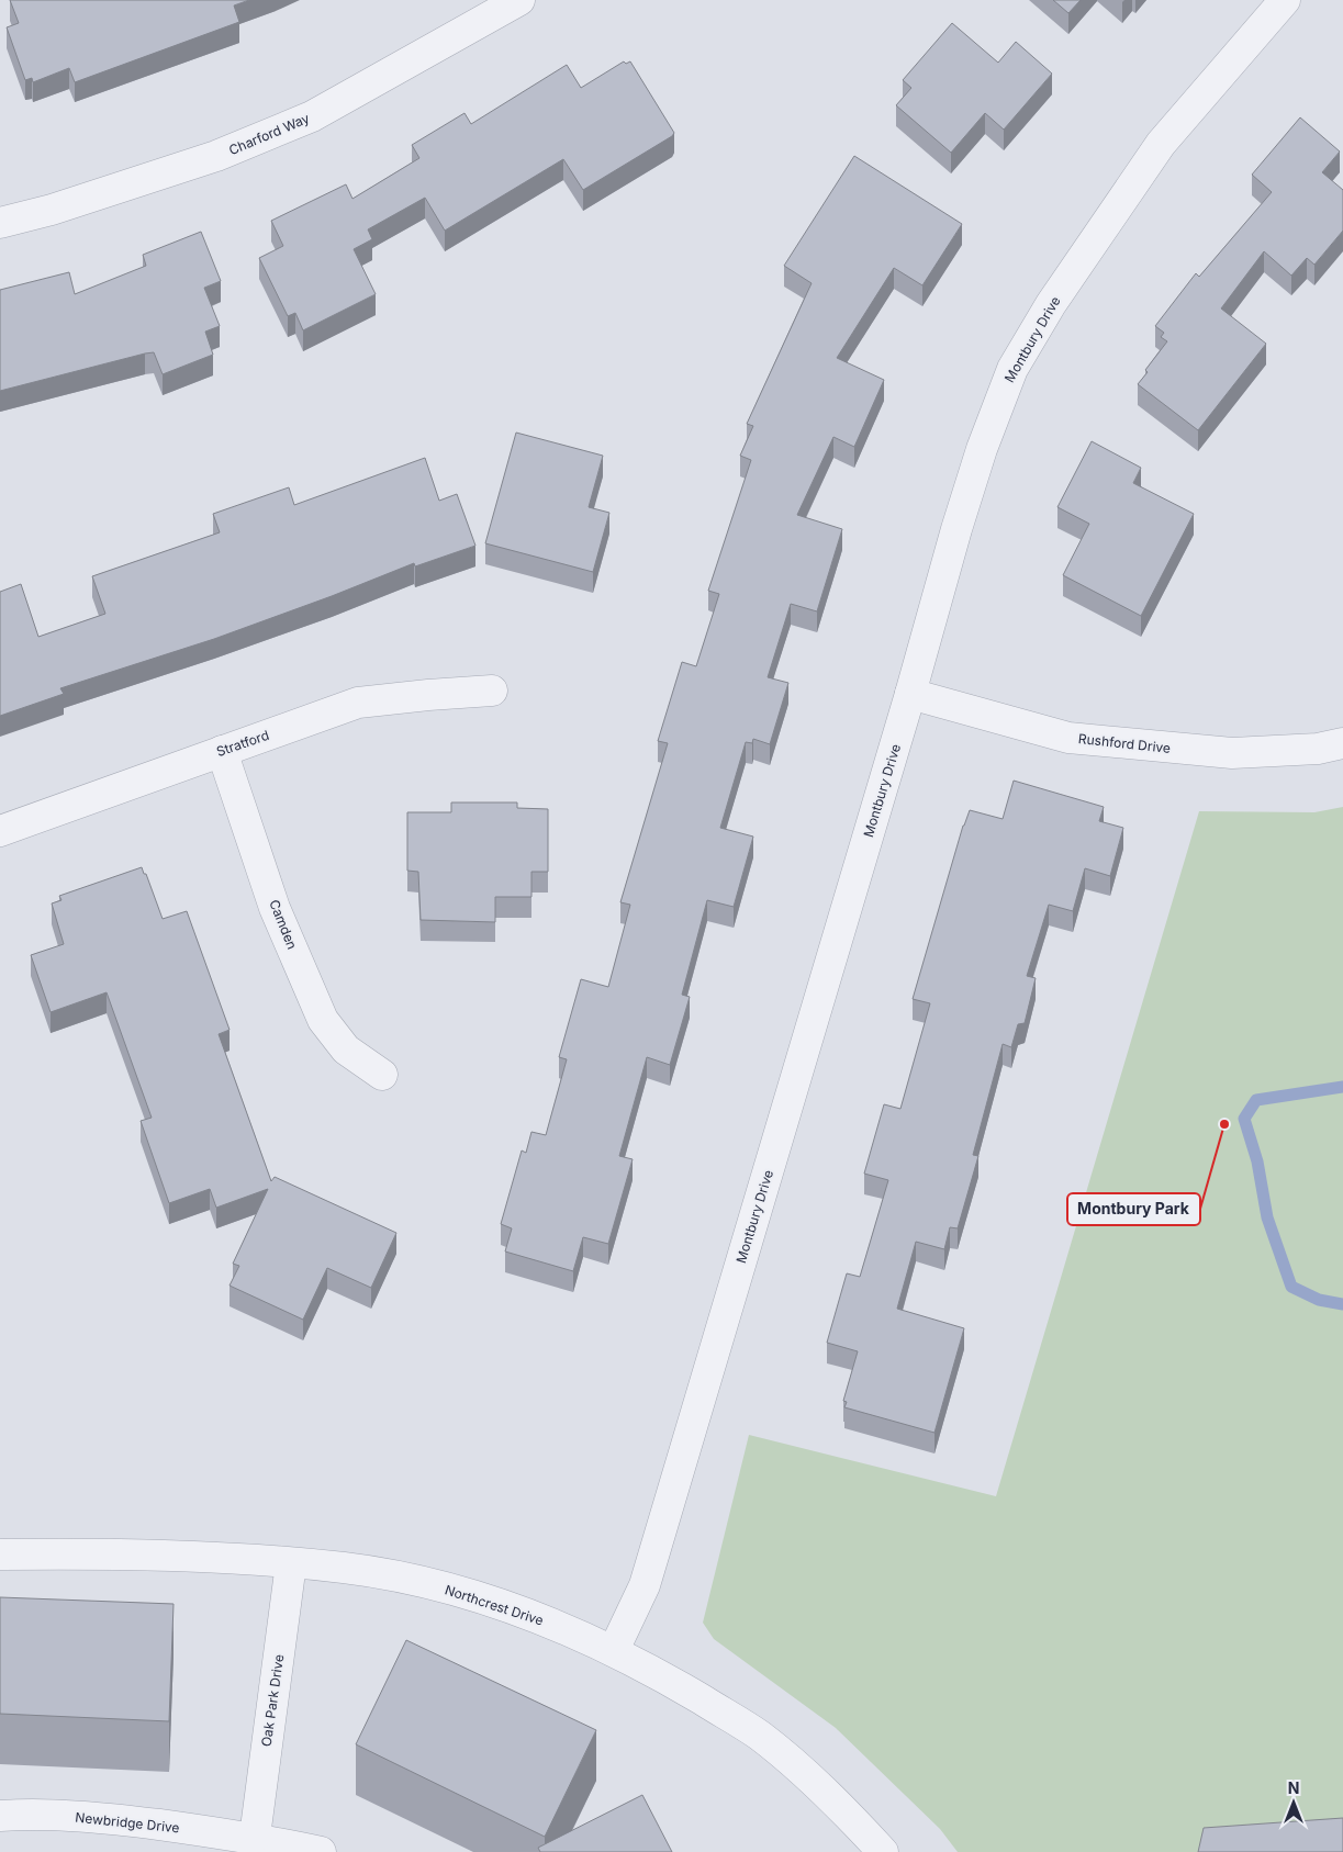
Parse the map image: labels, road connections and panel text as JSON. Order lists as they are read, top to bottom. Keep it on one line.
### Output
{"streets":{"street":["Charford Way","Montbury Drive","Stratford","Rushford Drive","Camden","Northcrest Drive","Oak Park Drive","Newbridge Drive"]},"crossings":[["Montbury Drive","Rushford Drive"],["Montbury Drive","Northcrest Drive"],["Stratford","Camden"],["Northcrest Drive","Oak Park Drive"],["Oak Park Drive","Newbridge Drive"]],"places":["Montbury Park"],"north":"top"}
